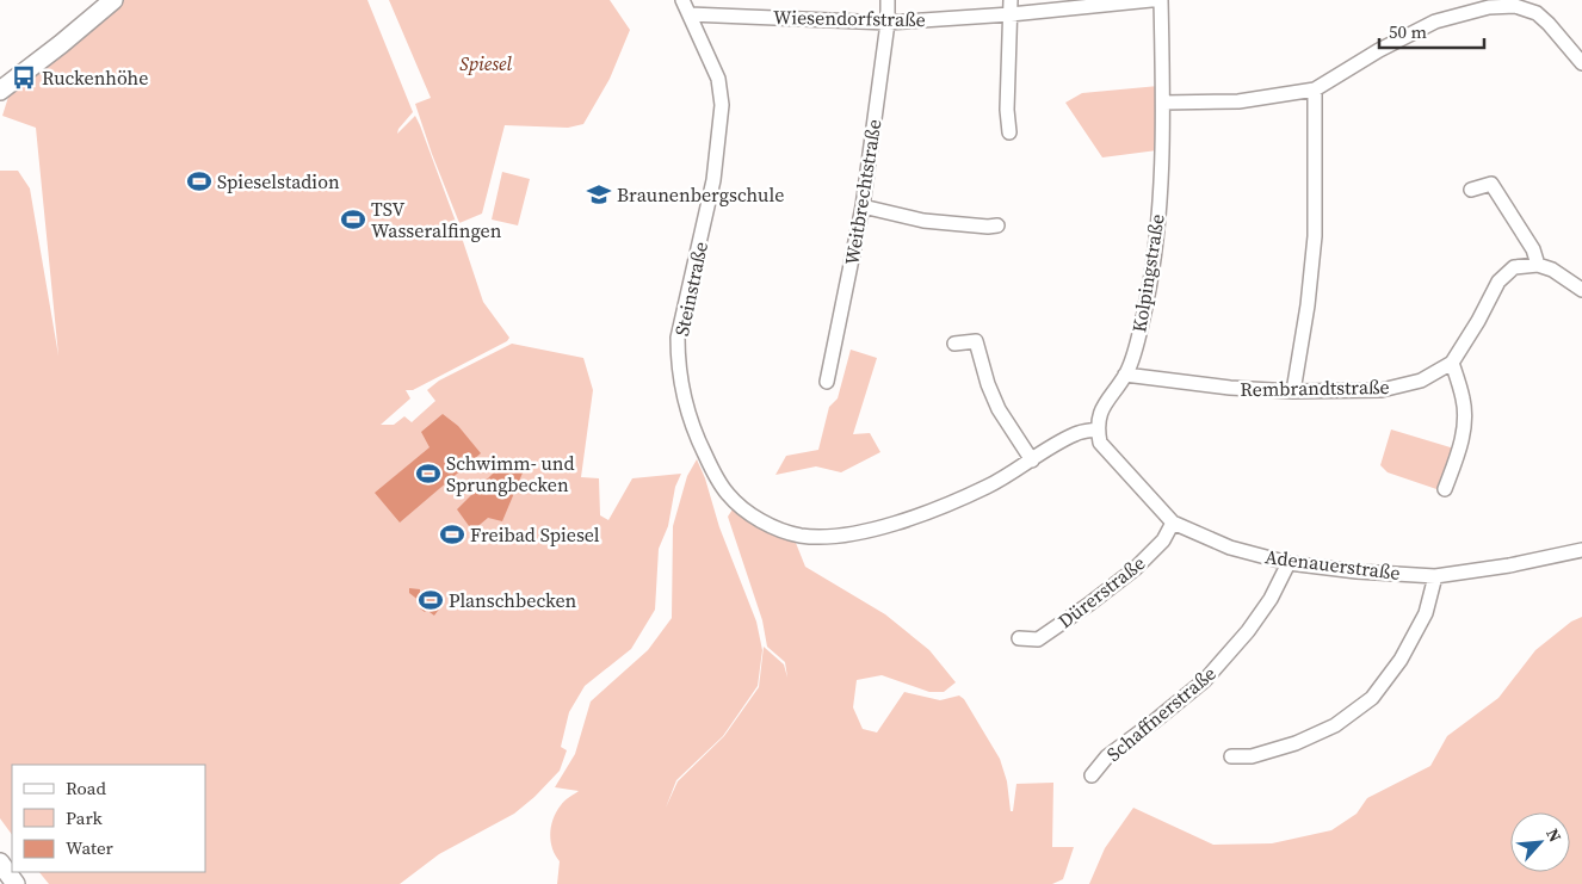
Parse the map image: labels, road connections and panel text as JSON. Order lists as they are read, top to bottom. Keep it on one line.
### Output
{"streets":{"street":["Wiesendorfstraße","Weitbrechtstraße","Kolpingstraße","Steinstraße","Rembrandtstraße","Adenauerstraße","Dürerstraße","Schaffnerstraße"]},"crossings":[["Wiesendorfstraße","Weitbrechtstraße"],["Wiesendorfstraße","Steinstraße"],["Kolpingstraße","Rembrandtstraße"],["Kolpingstraße","Adenauerstraße"],["Adenauerstraße","Dürerstraße"],["Adenauerstraße","Schaffnerstraße"]],"parks":["Spiesel"],"places":{"bus stop":["Ruckenhöhe"],"sports":["Spieselstadion","TSV Wasseralfingen","Schwimm- und Sprungbecken","Freibad Spiesel","Planschbecken"],"school or university":["Braunenbergschule"]},"legend":["Road","Park","Water"],"scale_bar":"50 m","north":"top right"}
